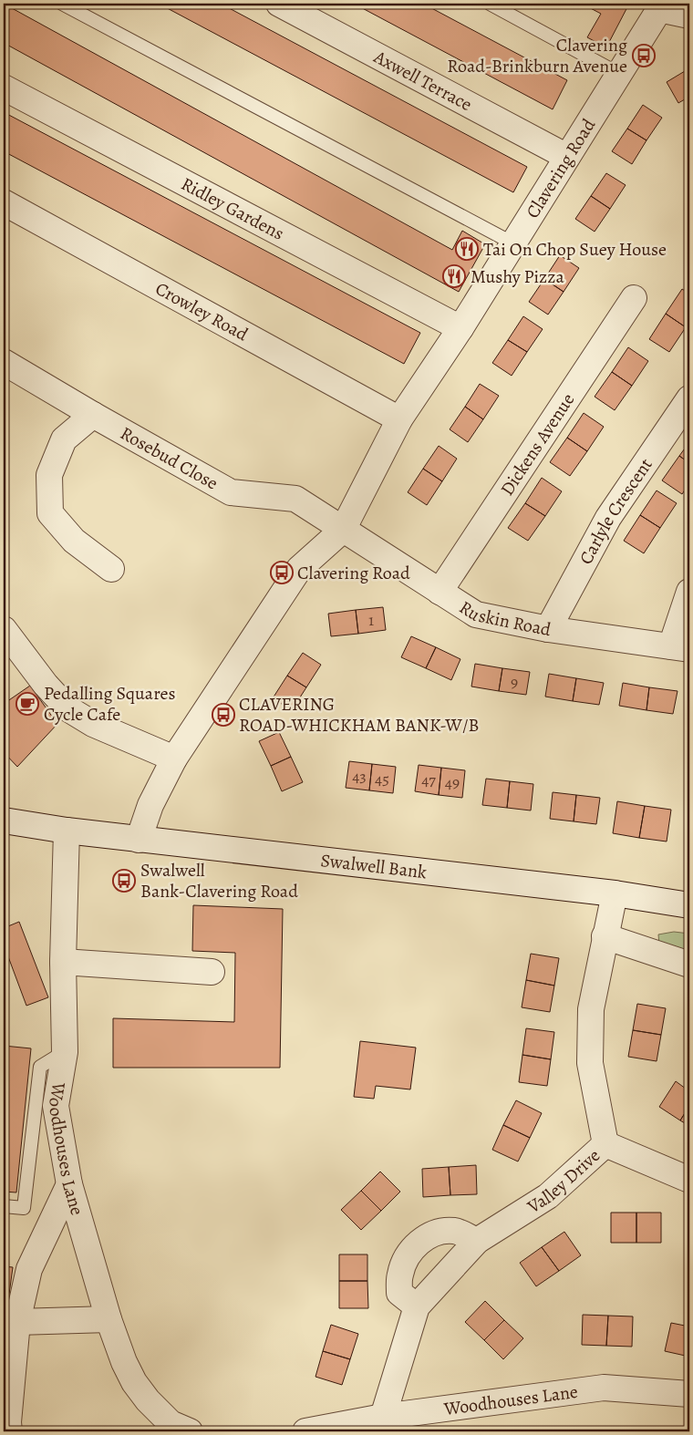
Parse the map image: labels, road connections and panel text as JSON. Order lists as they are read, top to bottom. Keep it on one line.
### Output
{"streets":{"street":["Axwell Terrace","Clavering Road","Ridley Gardens","Crowley Road","Dickens Avenue","Rosebud Close","Carlyle Crescent","Ruskin Road","Swalwell Bank","Woodhouses Lane","Valley Drive"]},"crossings":[["Axwell Terrace","Clavering Road"],["Clavering Road","Ridley Gardens"],["Clavering Road","Crowley Road"],["Clavering Road","Rosebud Close"],["Clavering Road","Ruskin Road"],["Clavering Road","Swalwell Bank"],["Dickens Avenue","Ruskin Road"],["Rosebud Close","Ruskin Road"],["Carlyle Crescent","Ruskin Road"],["Swalwell Bank","Woodhouses Lane"],["Swalwell Bank","Valley Drive"],["Woodhouses Lane","Valley Drive"]],"places":{"bus stop":["Clavering Road-Brinkburn Avenue","Clavering Road","CLAVERING ROAD-WHICKHAM BANK-W/B","Swalwell Bank-Clavering Road"],"restaurant":["Tai On Chop Suey House","Mushy Pizza"],"cafe":["Pedalling Squares Cycle Cafe"]},"house_numbers":["1","9","43","45","47","49"]}
